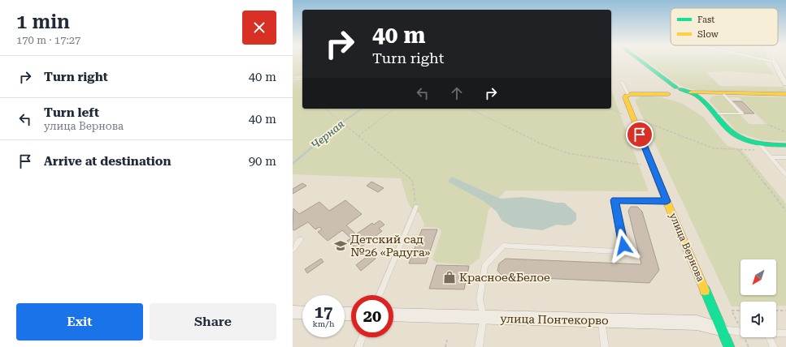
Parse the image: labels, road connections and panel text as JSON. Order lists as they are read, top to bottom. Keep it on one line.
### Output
{"streets":{"main road":["улица Вернова"],"street":["улица Понтекорво"]},"crossings":[["улица Вернова","улица Понтекорво"]],"water":["Черная"],"places":{"school or university":["Детский сад №26 «Радуга»"],"shop":["Красное&Белое"]},"legend":["Fast","Slow"],"north":"bottom left","page":{"heading":["1 min","170 m · 17:27"],"turn":["40 m","Turn right"],"list":[{"name":"Turn right","value":"40 m"},{"name":"Turn left","note":"улица Вернова","value":"40 m"},{"name":"Arrive at destination","value":"90 m"}],"speed":"17 km/h","limit":"20","buttons":["Exit","Share"]}}
